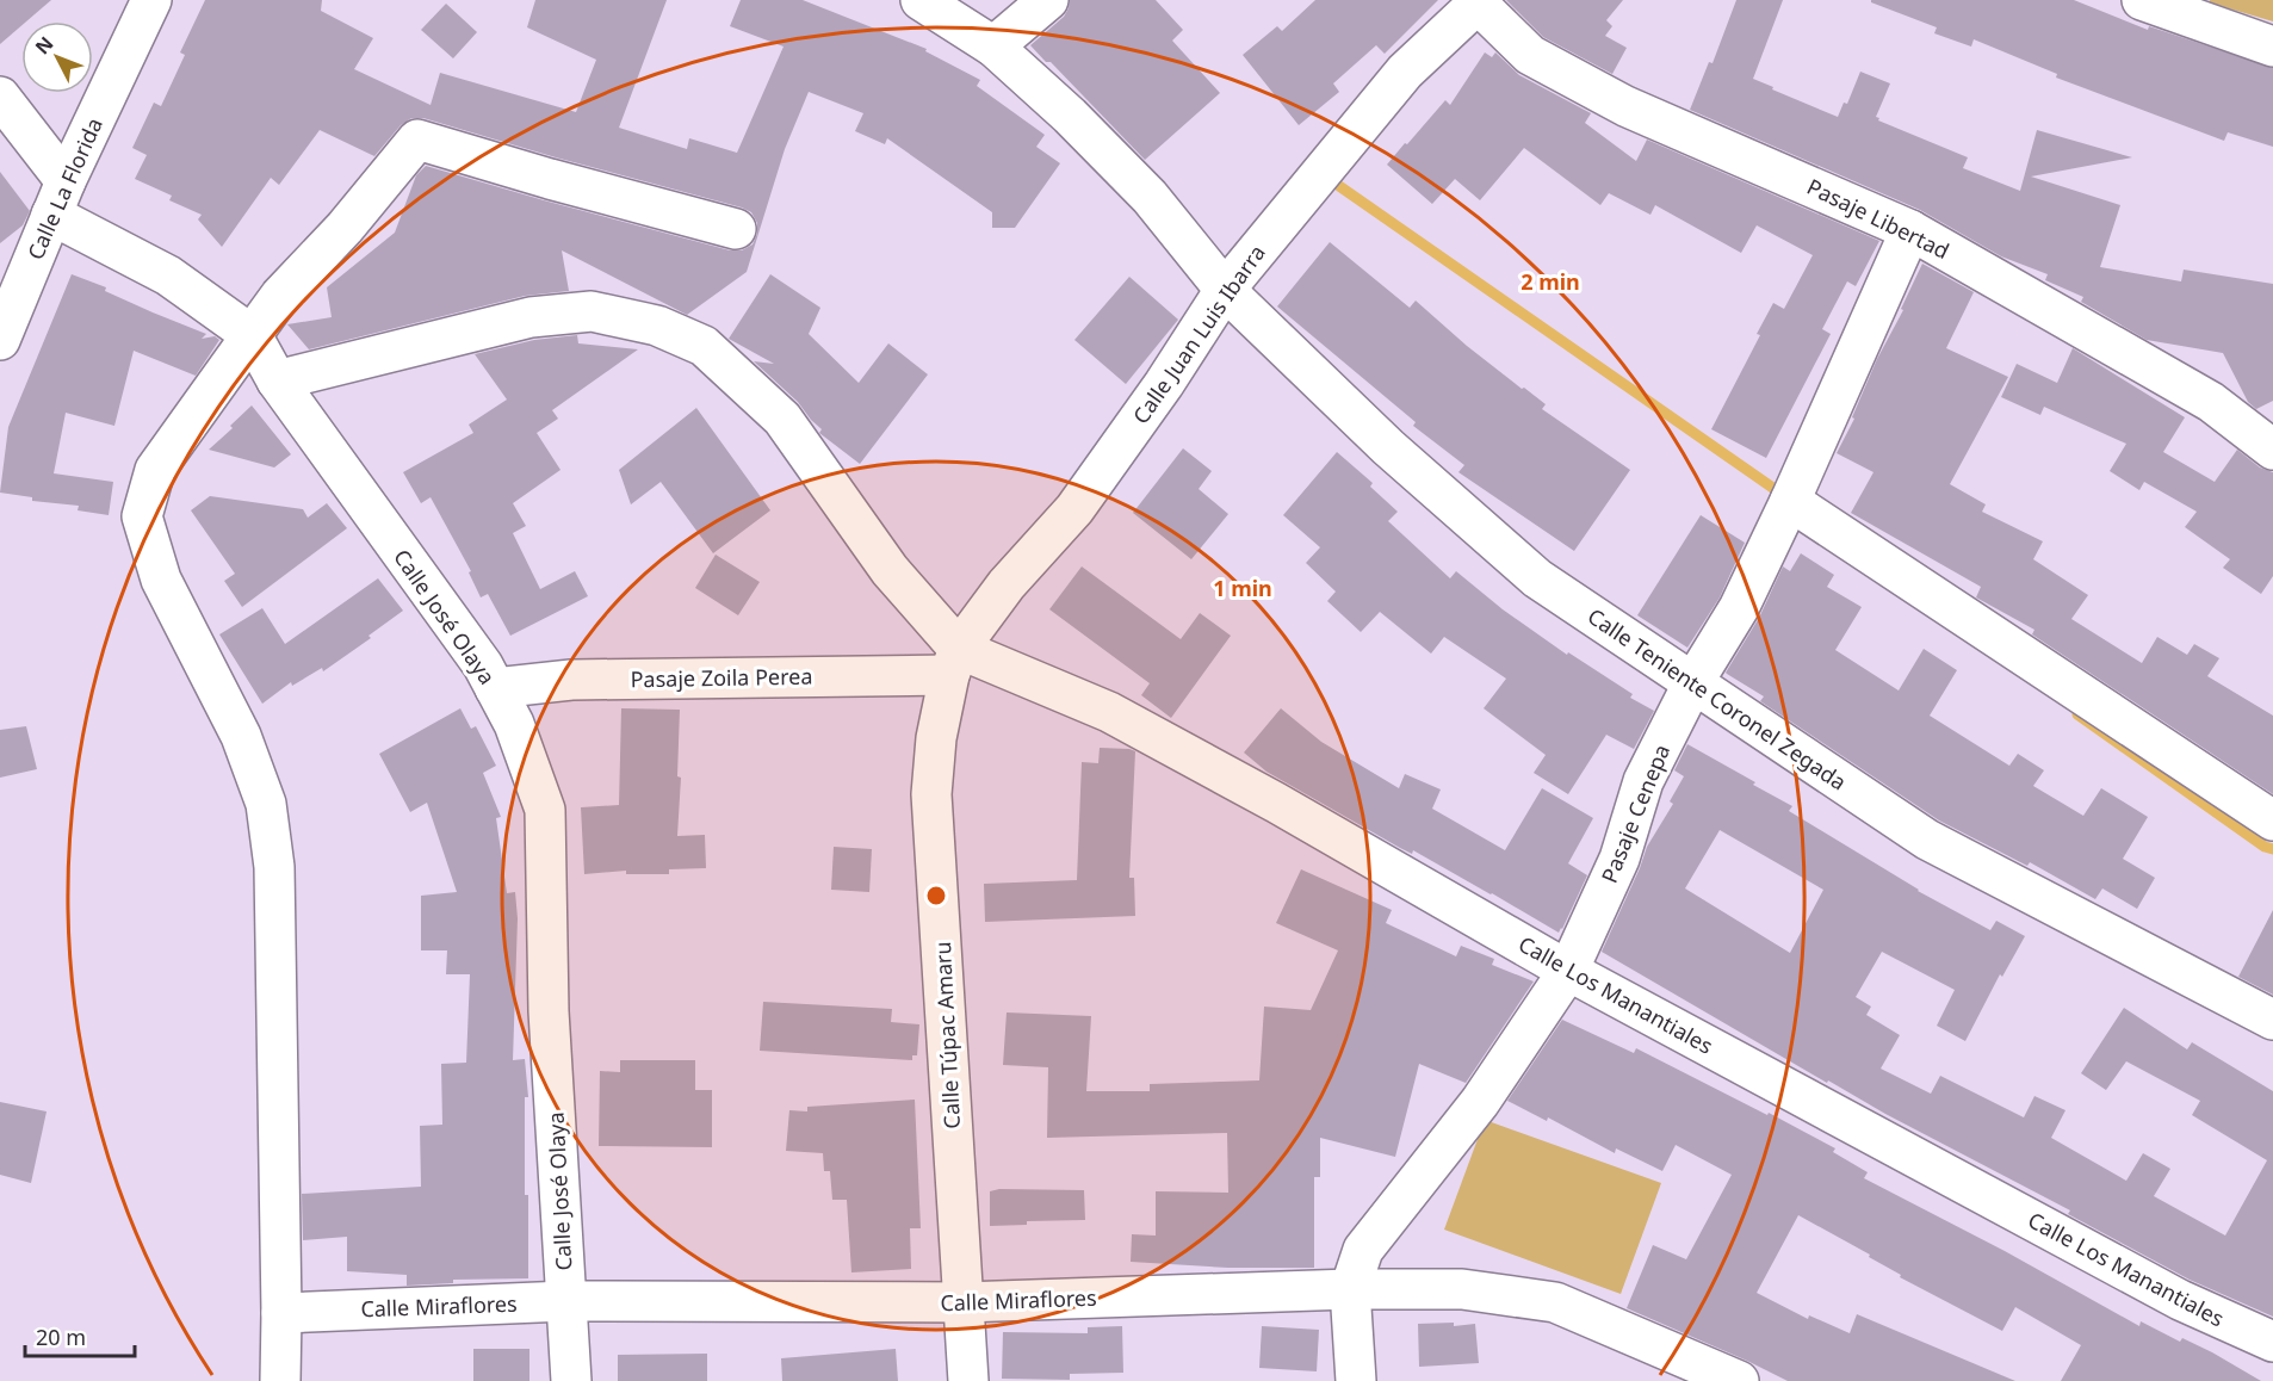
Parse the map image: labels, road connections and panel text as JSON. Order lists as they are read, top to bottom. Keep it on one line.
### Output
{"streets":{"street":["Calle La Florida","Pasaje Libertad","Calle Juan Luis Ibarra","Calle José Olaya","Pasaje Zoila Perea","Calle Teniente Coronel Zegada","Pasaje Cenepa","Calle Los Manantiales","Calle Túpac Amaru","Calle Miraflores"]},"crossings":[["Calle La Florida","Calle José Olaya"],["Pasaje Libertad","Calle Juan Luis Ibarra"],["Pasaje Libertad","Pasaje Cenepa"],["Calle Juan Luis Ibarra","Pasaje Zoila Perea"],["Calle Juan Luis Ibarra","Calle Teniente Coronel Zegada"],["Calle Juan Luis Ibarra","Calle Los Manantiales"],["Calle Juan Luis Ibarra","Calle Túpac Amaru"],["Calle José Olaya","Pasaje Zoila Perea"],["Calle José Olaya","Calle Miraflores"],["Pasaje Zoila Perea","Calle Los Manantiales"],["Pasaje Zoila Perea","Calle Túpac Amaru"],["Calle Teniente Coronel Zegada","Pasaje Cenepa"],["Pasaje Cenepa","Calle Los Manantiales"],["Pasaje Cenepa","Calle Miraflores"],["Calle Los Manantiales","Calle Túpac Amaru"],["Calle Túpac Amaru","Calle Miraflores"]],"scale_bar":"20 m","north":"top left","rings":["2 min","1 min"]}
